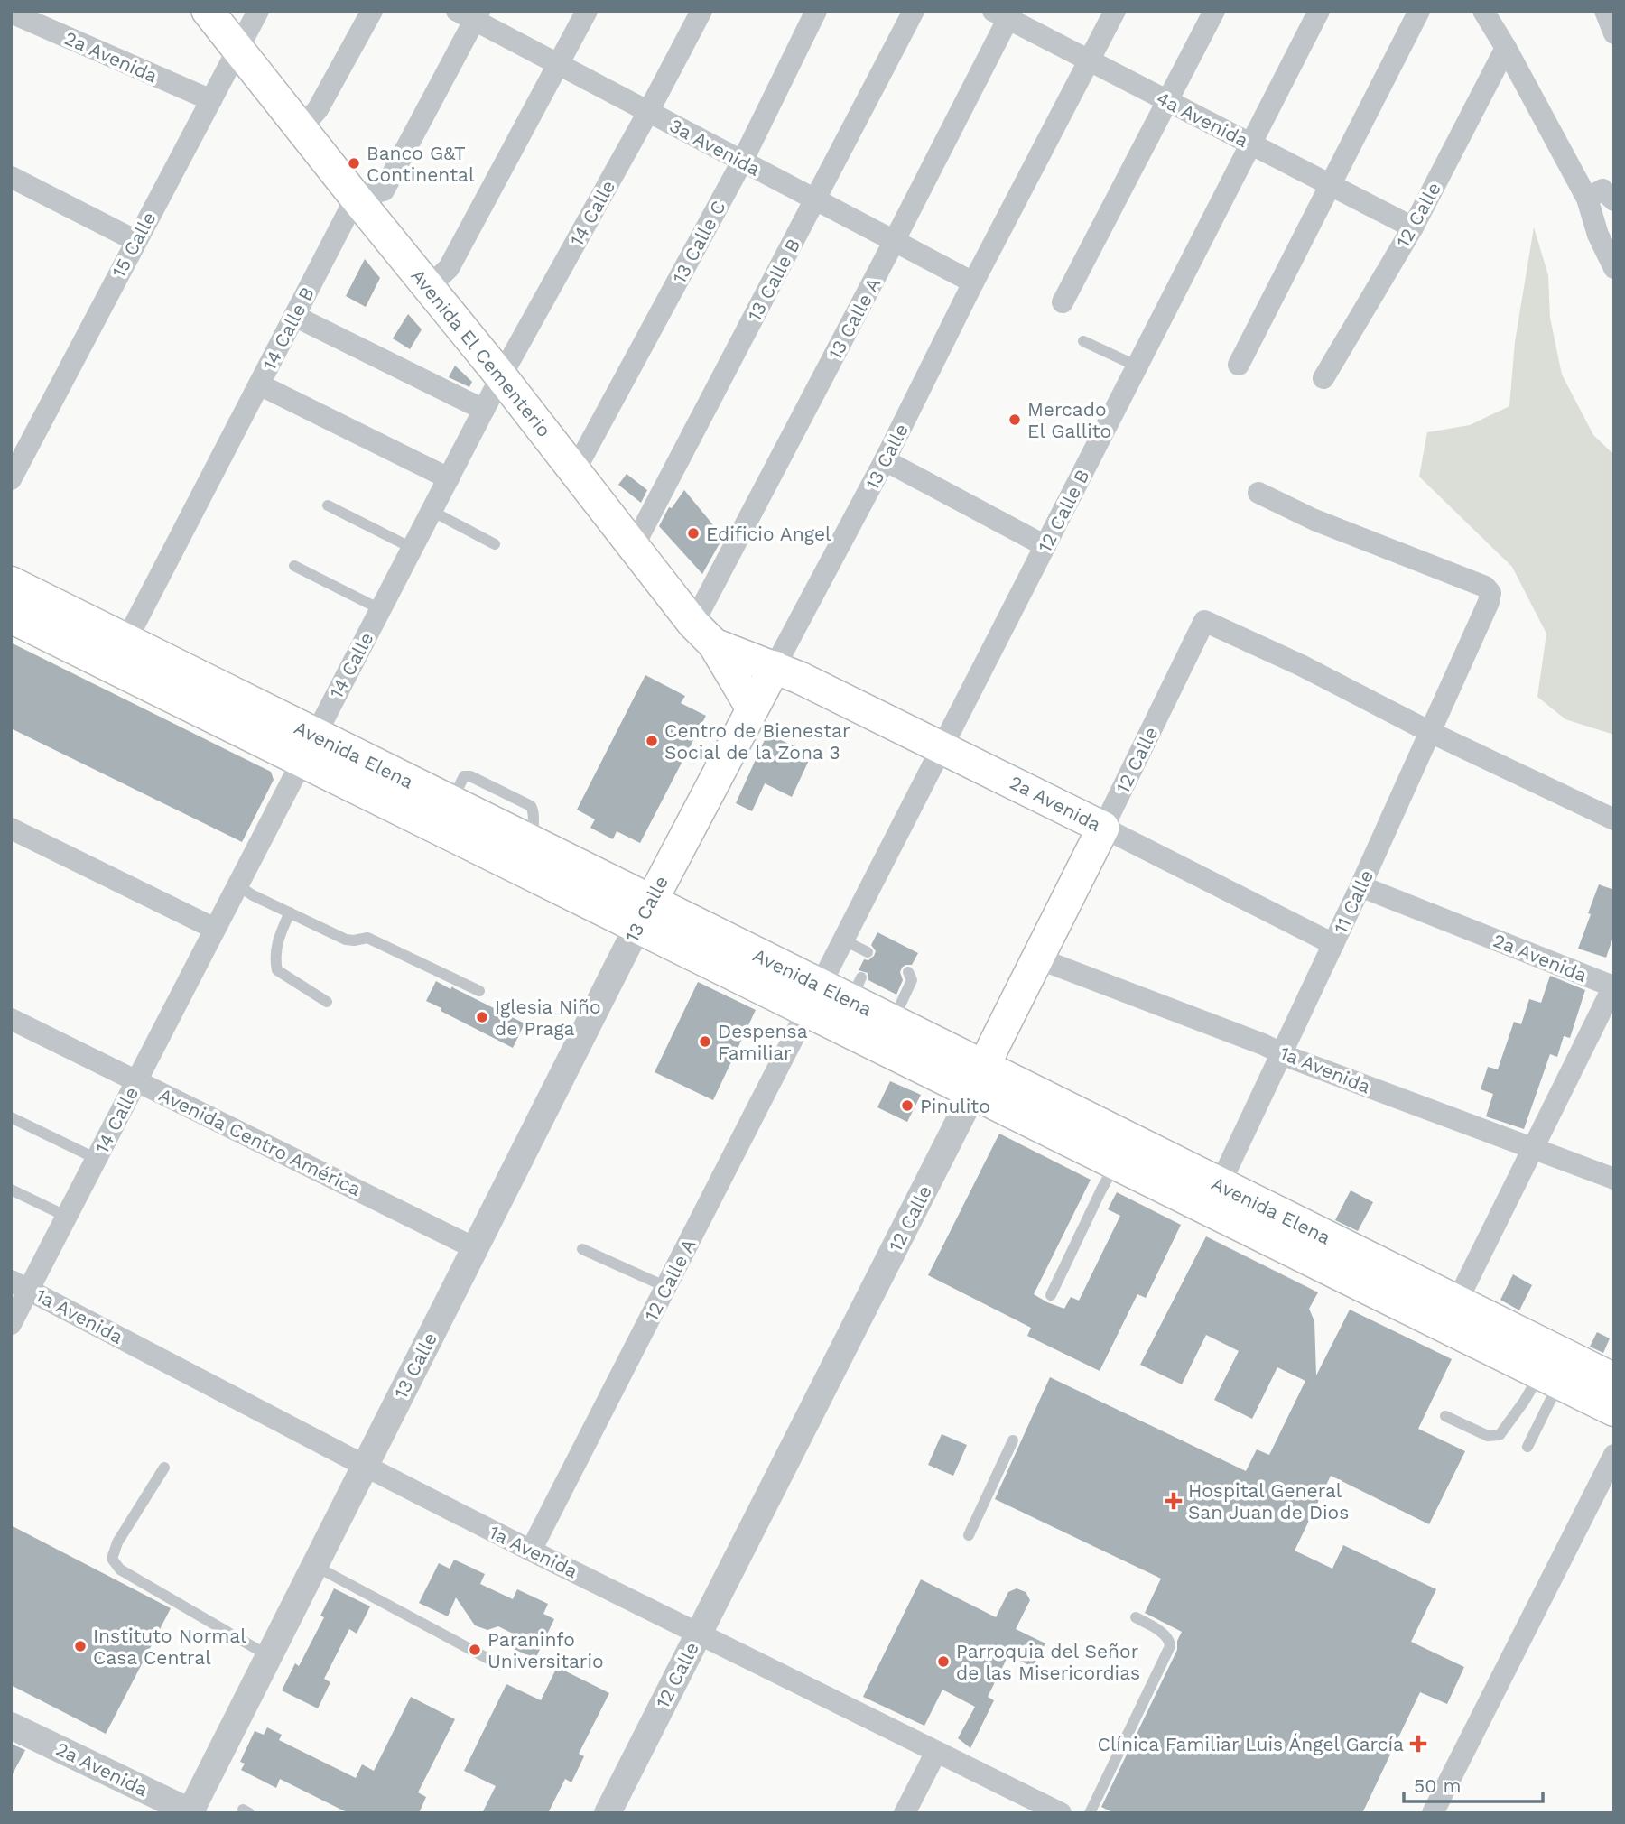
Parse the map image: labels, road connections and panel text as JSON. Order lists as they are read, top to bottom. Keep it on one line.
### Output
{"streets":{"main road":["2a Avenida","12 Calle","Avenida El Cementerio","13 Calle","Avenida Elena"],"street":["4a Avenida","3a Avenida","14 Calle","13 Calle C","15 Calle","13 Calle B","13 Calle A","14 Calle B","12 Calle B","11 Calle","1a Avenida","Avenida Centro América","12 Calle A"]},"crossings":[["2a Avenida","12 Calle"],["2a Avenida","15 Calle"],["2a Avenida","13 Calle"],["2a Avenida","12 Calle B"],["2a Avenida","11 Calle"],["4a Avenida","12 Calle"],["4a Avenida","13 Calle A"],["4a Avenida","13 Calle"],["4a Avenida","12 Calle B"],["3a Avenida","14 Calle"],["3a Avenida","13 Calle C"],["3a Avenida","13 Calle B"],["3a Avenida","13 Calle A"],["3a Avenida","13 Calle"],["14 Calle","Avenida El Cementerio"],["14 Calle","Avenida Elena"],["14 Calle","1a Avenida"],["14 Calle","Avenida Centro América"],["12 Calle","Avenida Elena"],["12 Calle","11 Calle"],["12 Calle","1a Avenida"],["13 Calle C","Avenida El Cementerio"],["15 Calle","Avenida El Cementerio"],["13 Calle B","Avenida El Cementerio"],["13 Calle A","Avenida El Cementerio"],["14 Calle B","Avenida El Cementerio"],["14 Calle B","Avenida Elena"],["Avenida El Cementerio","13 Calle"],["13 Calle","Avenida Elena"],["13 Calle","1a Avenida"],["13 Calle","Avenida Centro América"],["12 Calle B","Avenida Elena"],["12 Calle B","12 Calle A"],["Avenida Elena","11 Calle"],["Avenida Elena","12 Calle A"],["11 Calle","1a Avenida"],["1a Avenida","12 Calle A"]],"places":{"other":["Banco G&T Continental","Mercado El Gallito","Edificio Angel","Centro de Bienestar Social de la Zona 3","Iglesia Niño de Praga","Despensa Familiar","Pinulito","Instituto Normal Casa Central","Paraninfo Universitario","Parroquia del Señor de las Misericordias"],"health":["Hospital General San Juan de Dios","Clínica Familiar Luis Ángel García"]},"scale_bar":"50 m"}
